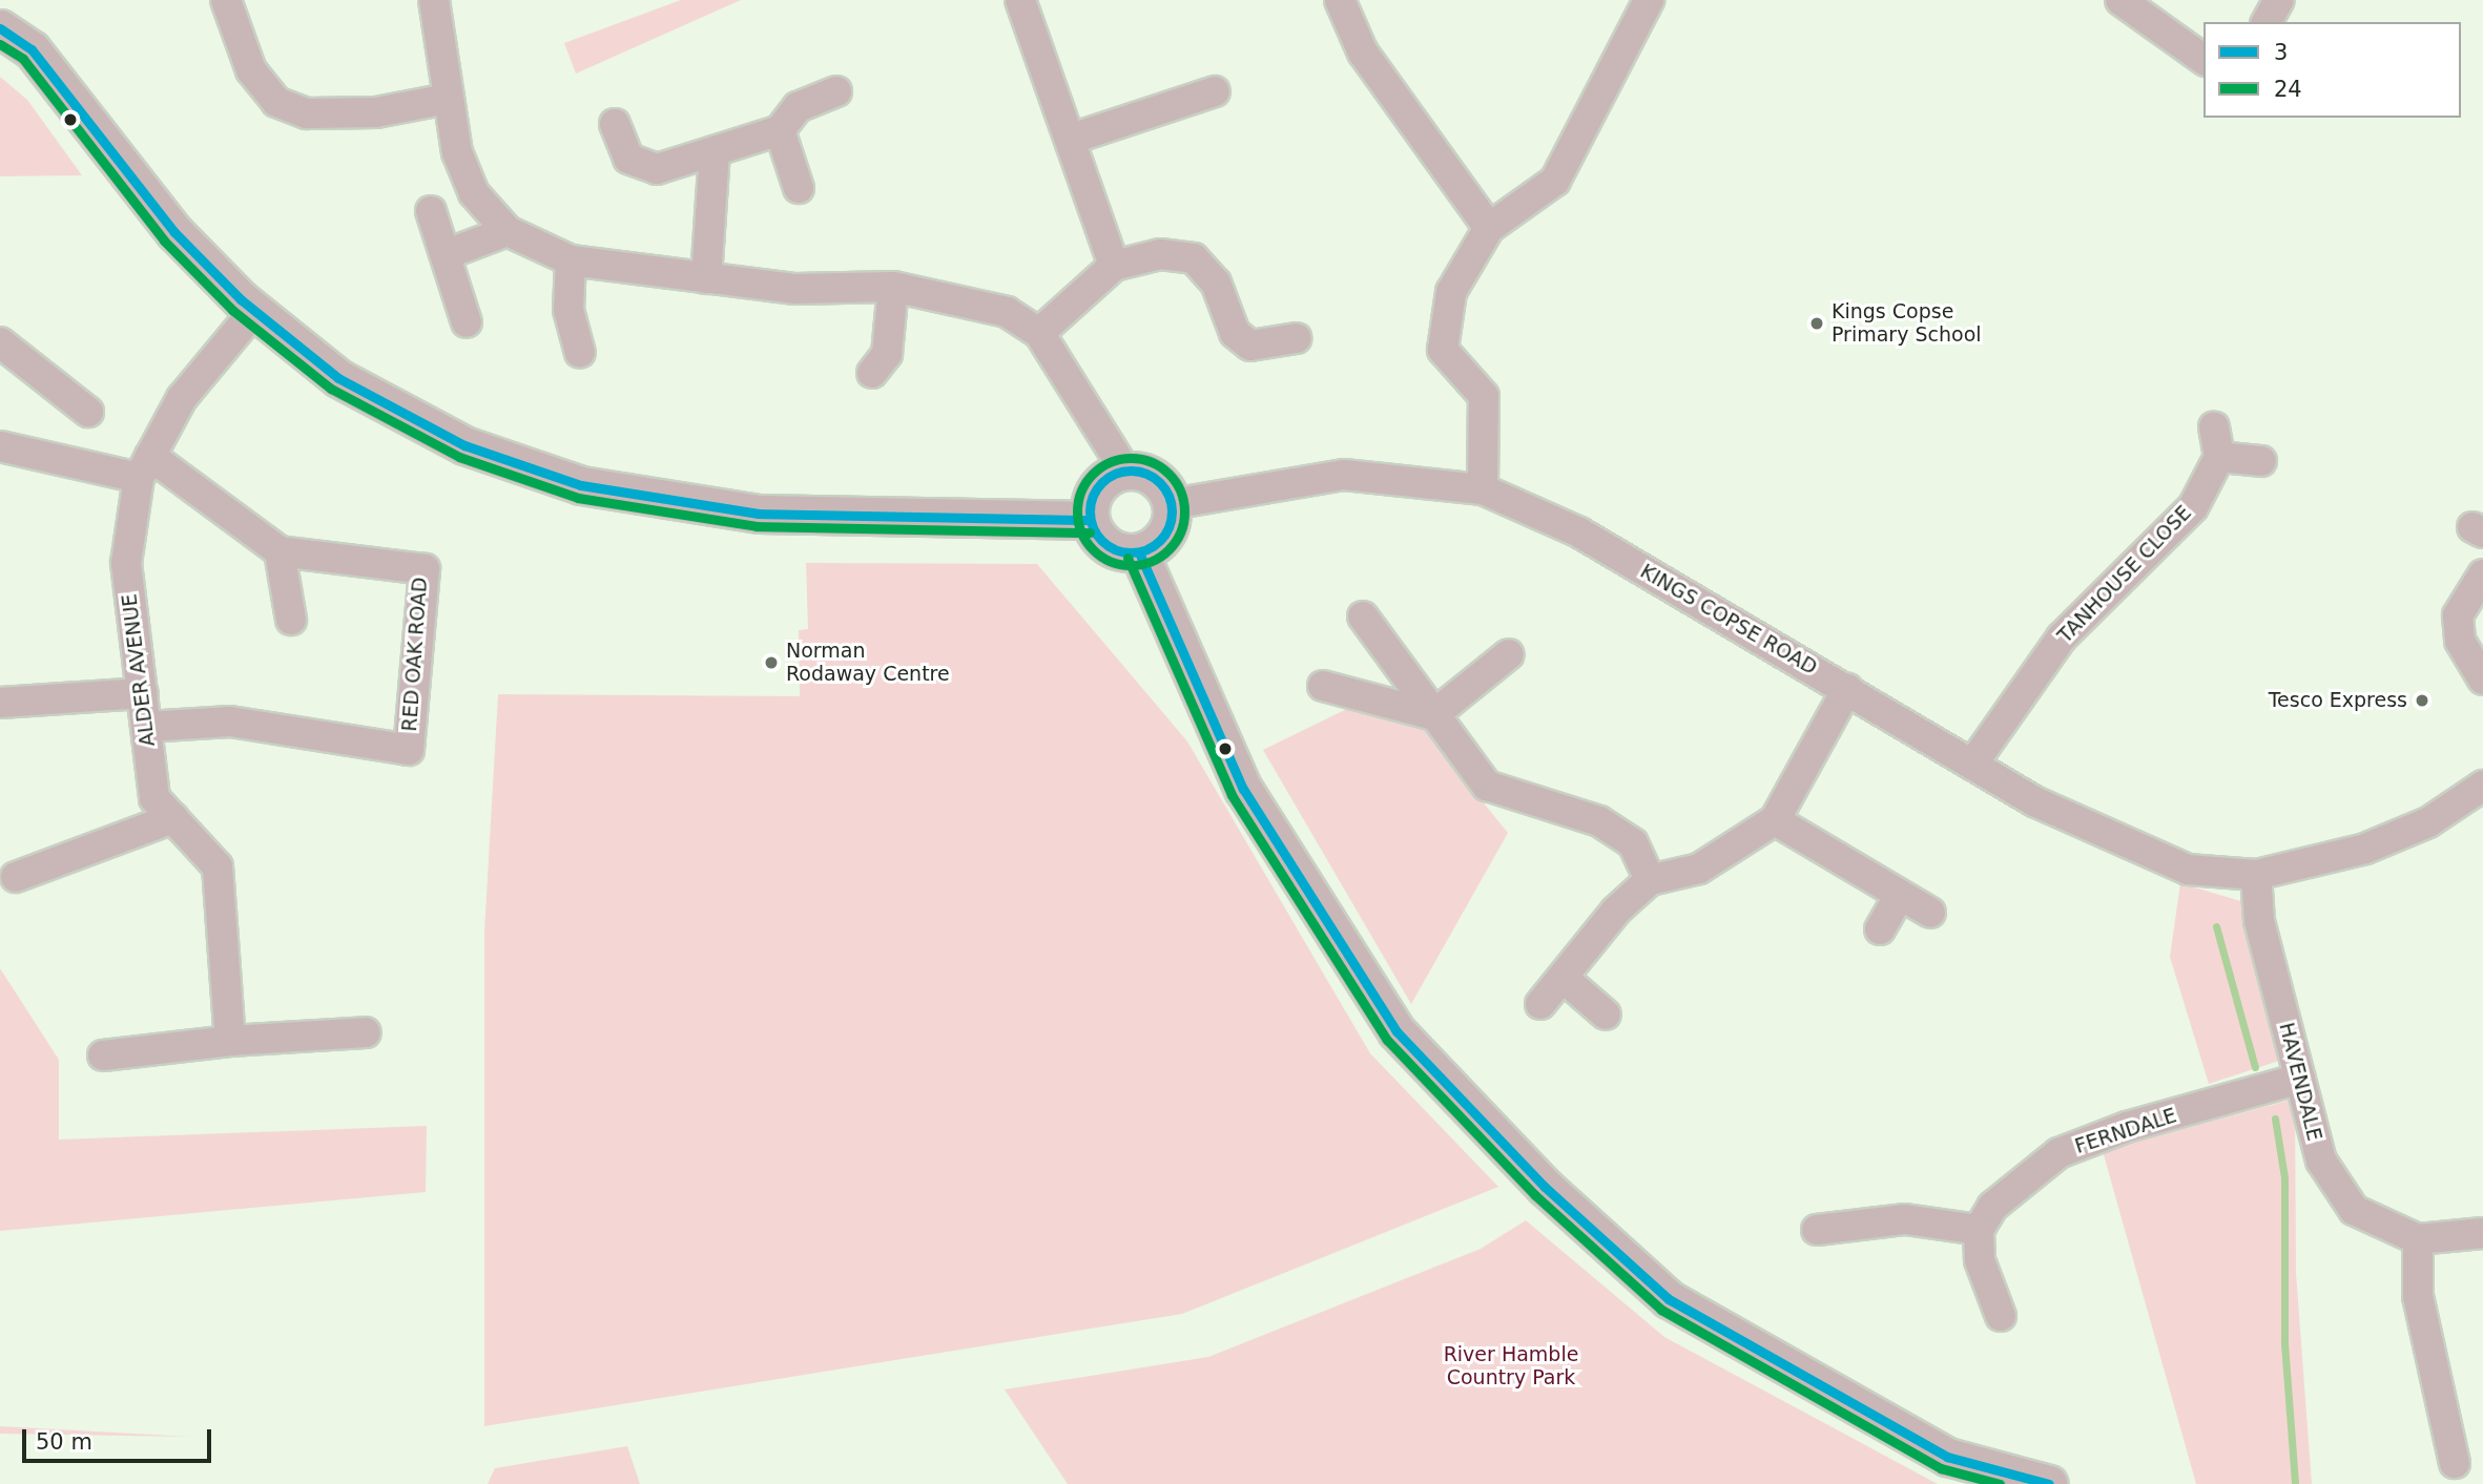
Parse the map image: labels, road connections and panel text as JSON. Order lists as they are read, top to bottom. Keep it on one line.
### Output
{"streets":{"street":["TANHOUSE CLOSE","KINGS COPSE ROAD","RED OAK ROAD","ALDER AVENUE","HAVENDALE","FERNDALE"]},"crossings":[["TANHOUSE CLOSE","KINGS COPSE ROAD"],["KINGS COPSE ROAD","HAVENDALE"],["RED OAK ROAD","ALDER AVENUE"],["HAVENDALE","FERNDALE"]],"parks":["River Hamble Country Park"],"places":["Kings Copse Primary School","Norman Rodaway Centre","Tesco Express"],"lines":["transit line 3","transit line 24"],"legend":["3","24"],"scale_bar":"50 m"}
